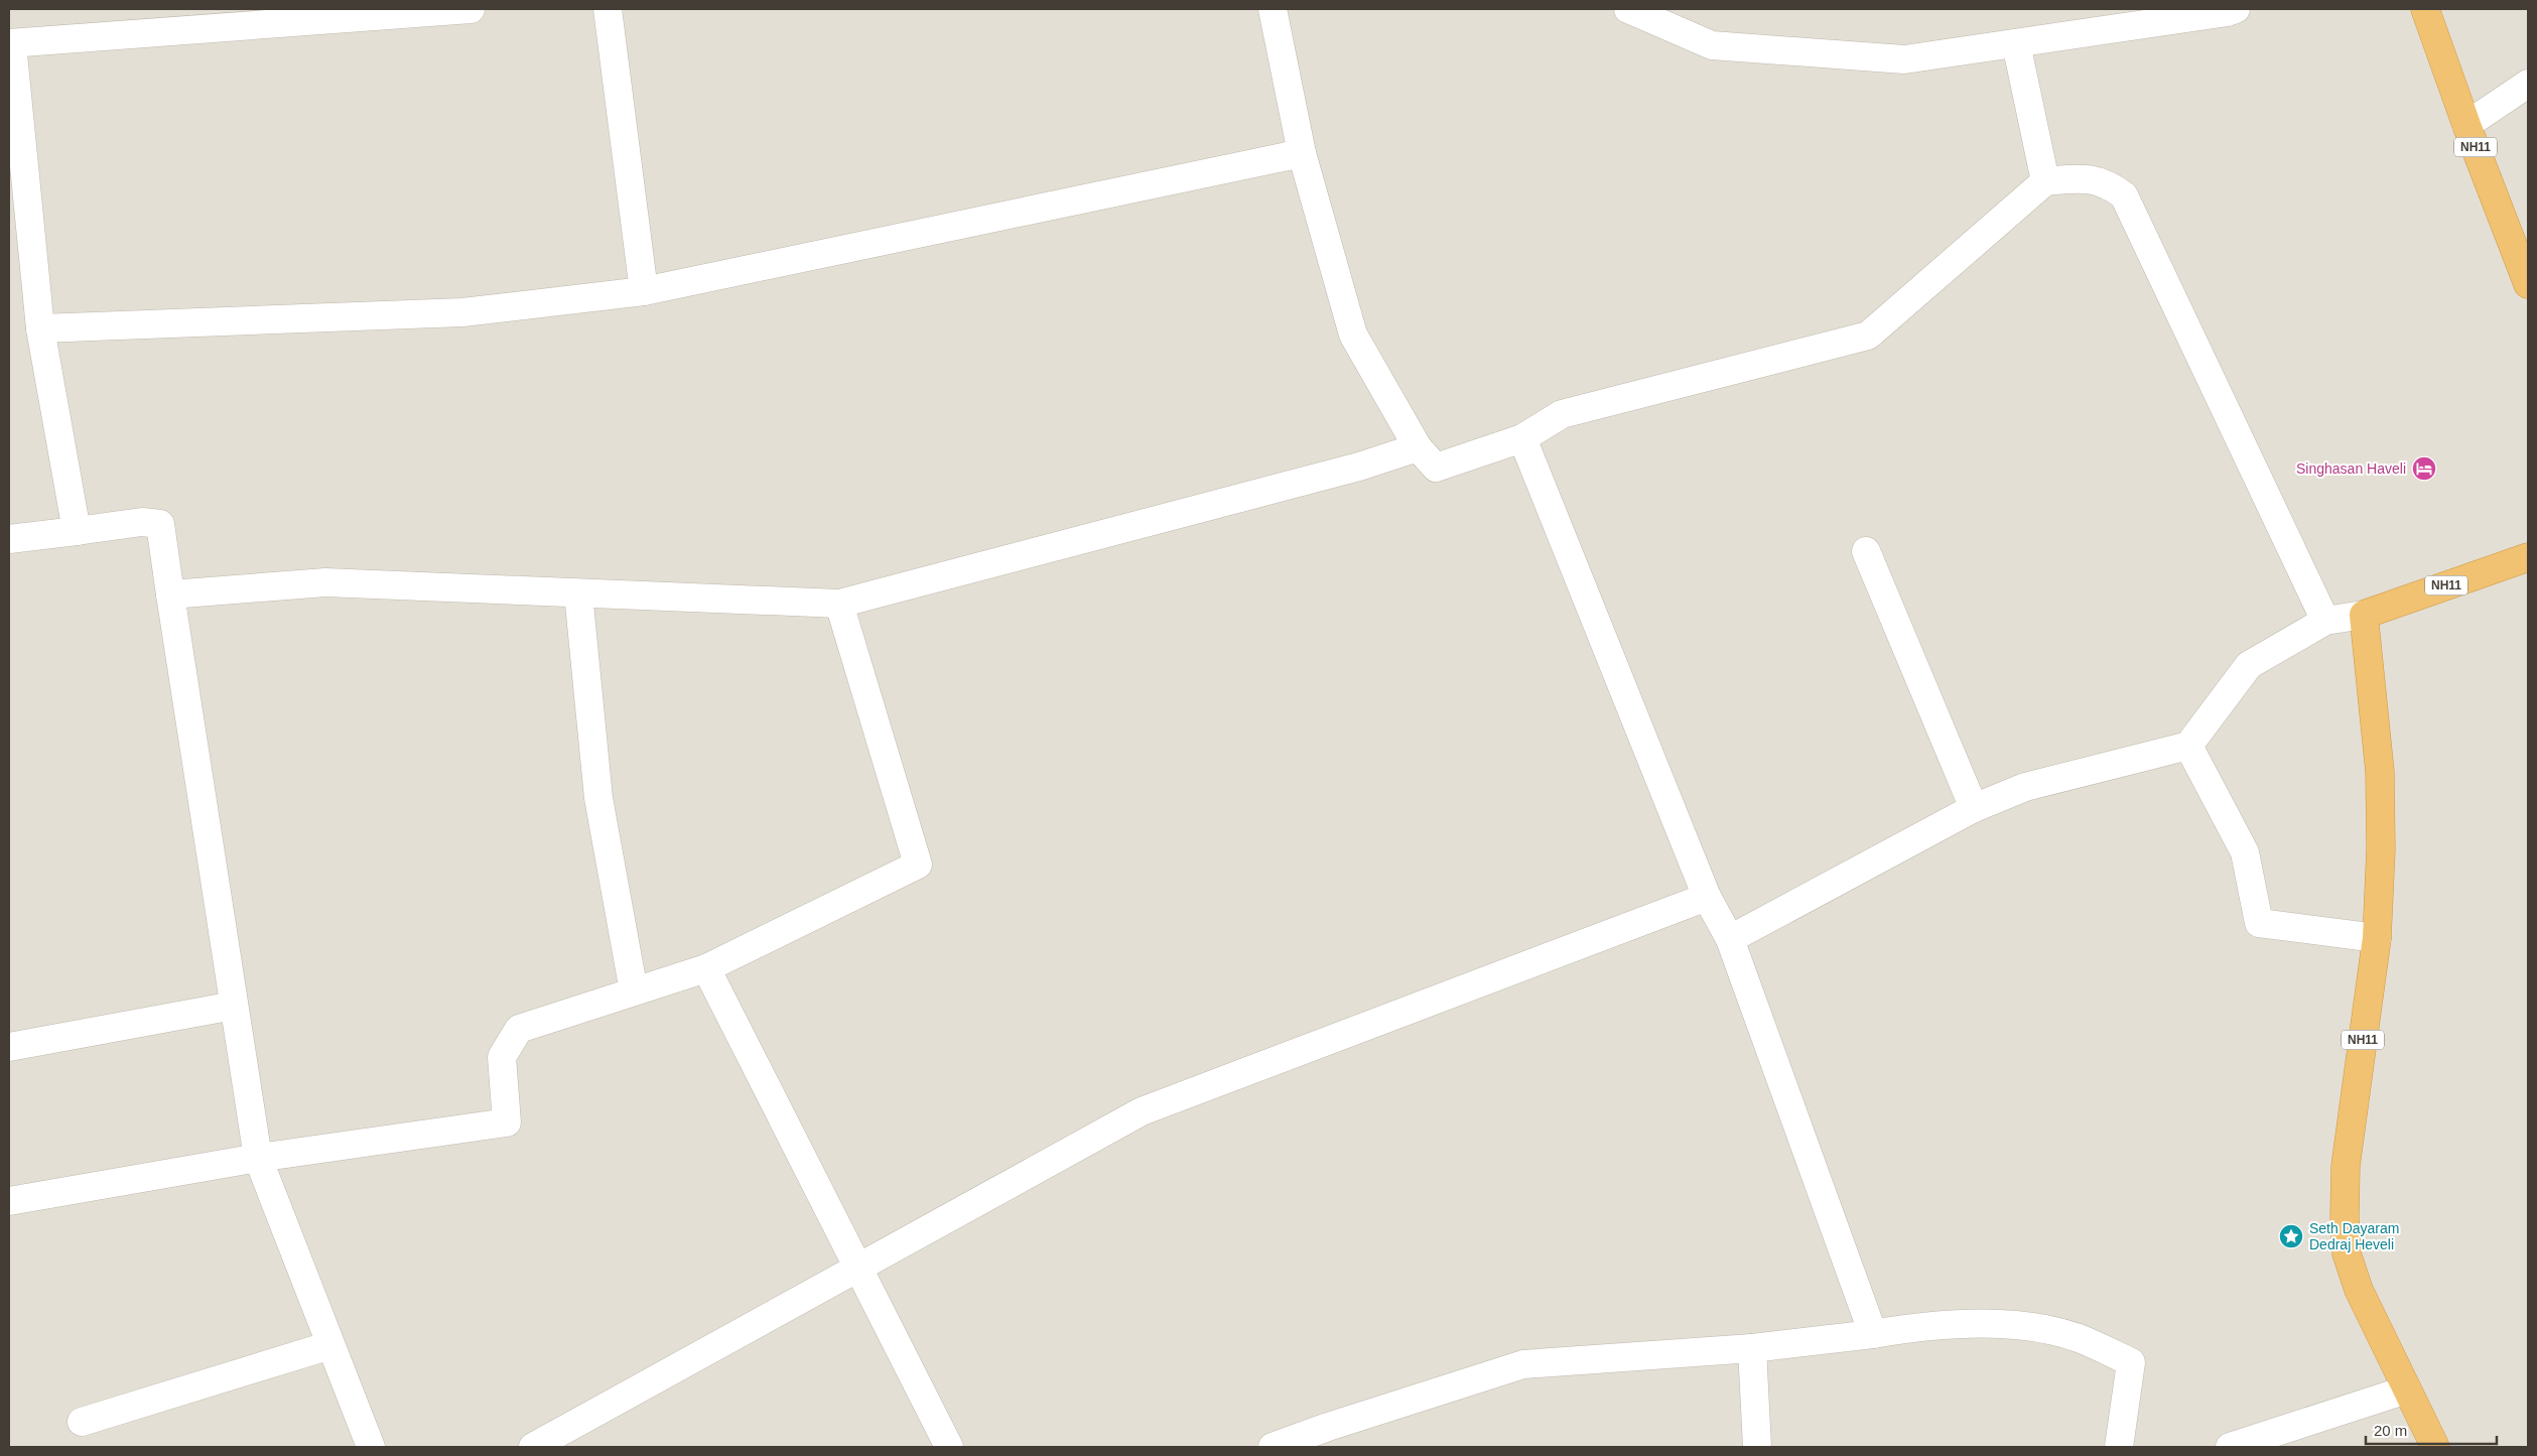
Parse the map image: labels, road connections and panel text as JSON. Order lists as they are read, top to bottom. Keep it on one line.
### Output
{"streets":{"highway":["NH11"]},"places":{"hotel":["Singhasan Haveli"],"place":["Seth Dayaram Dedraj Heveli"]},"scale_bar":"20 m"}
